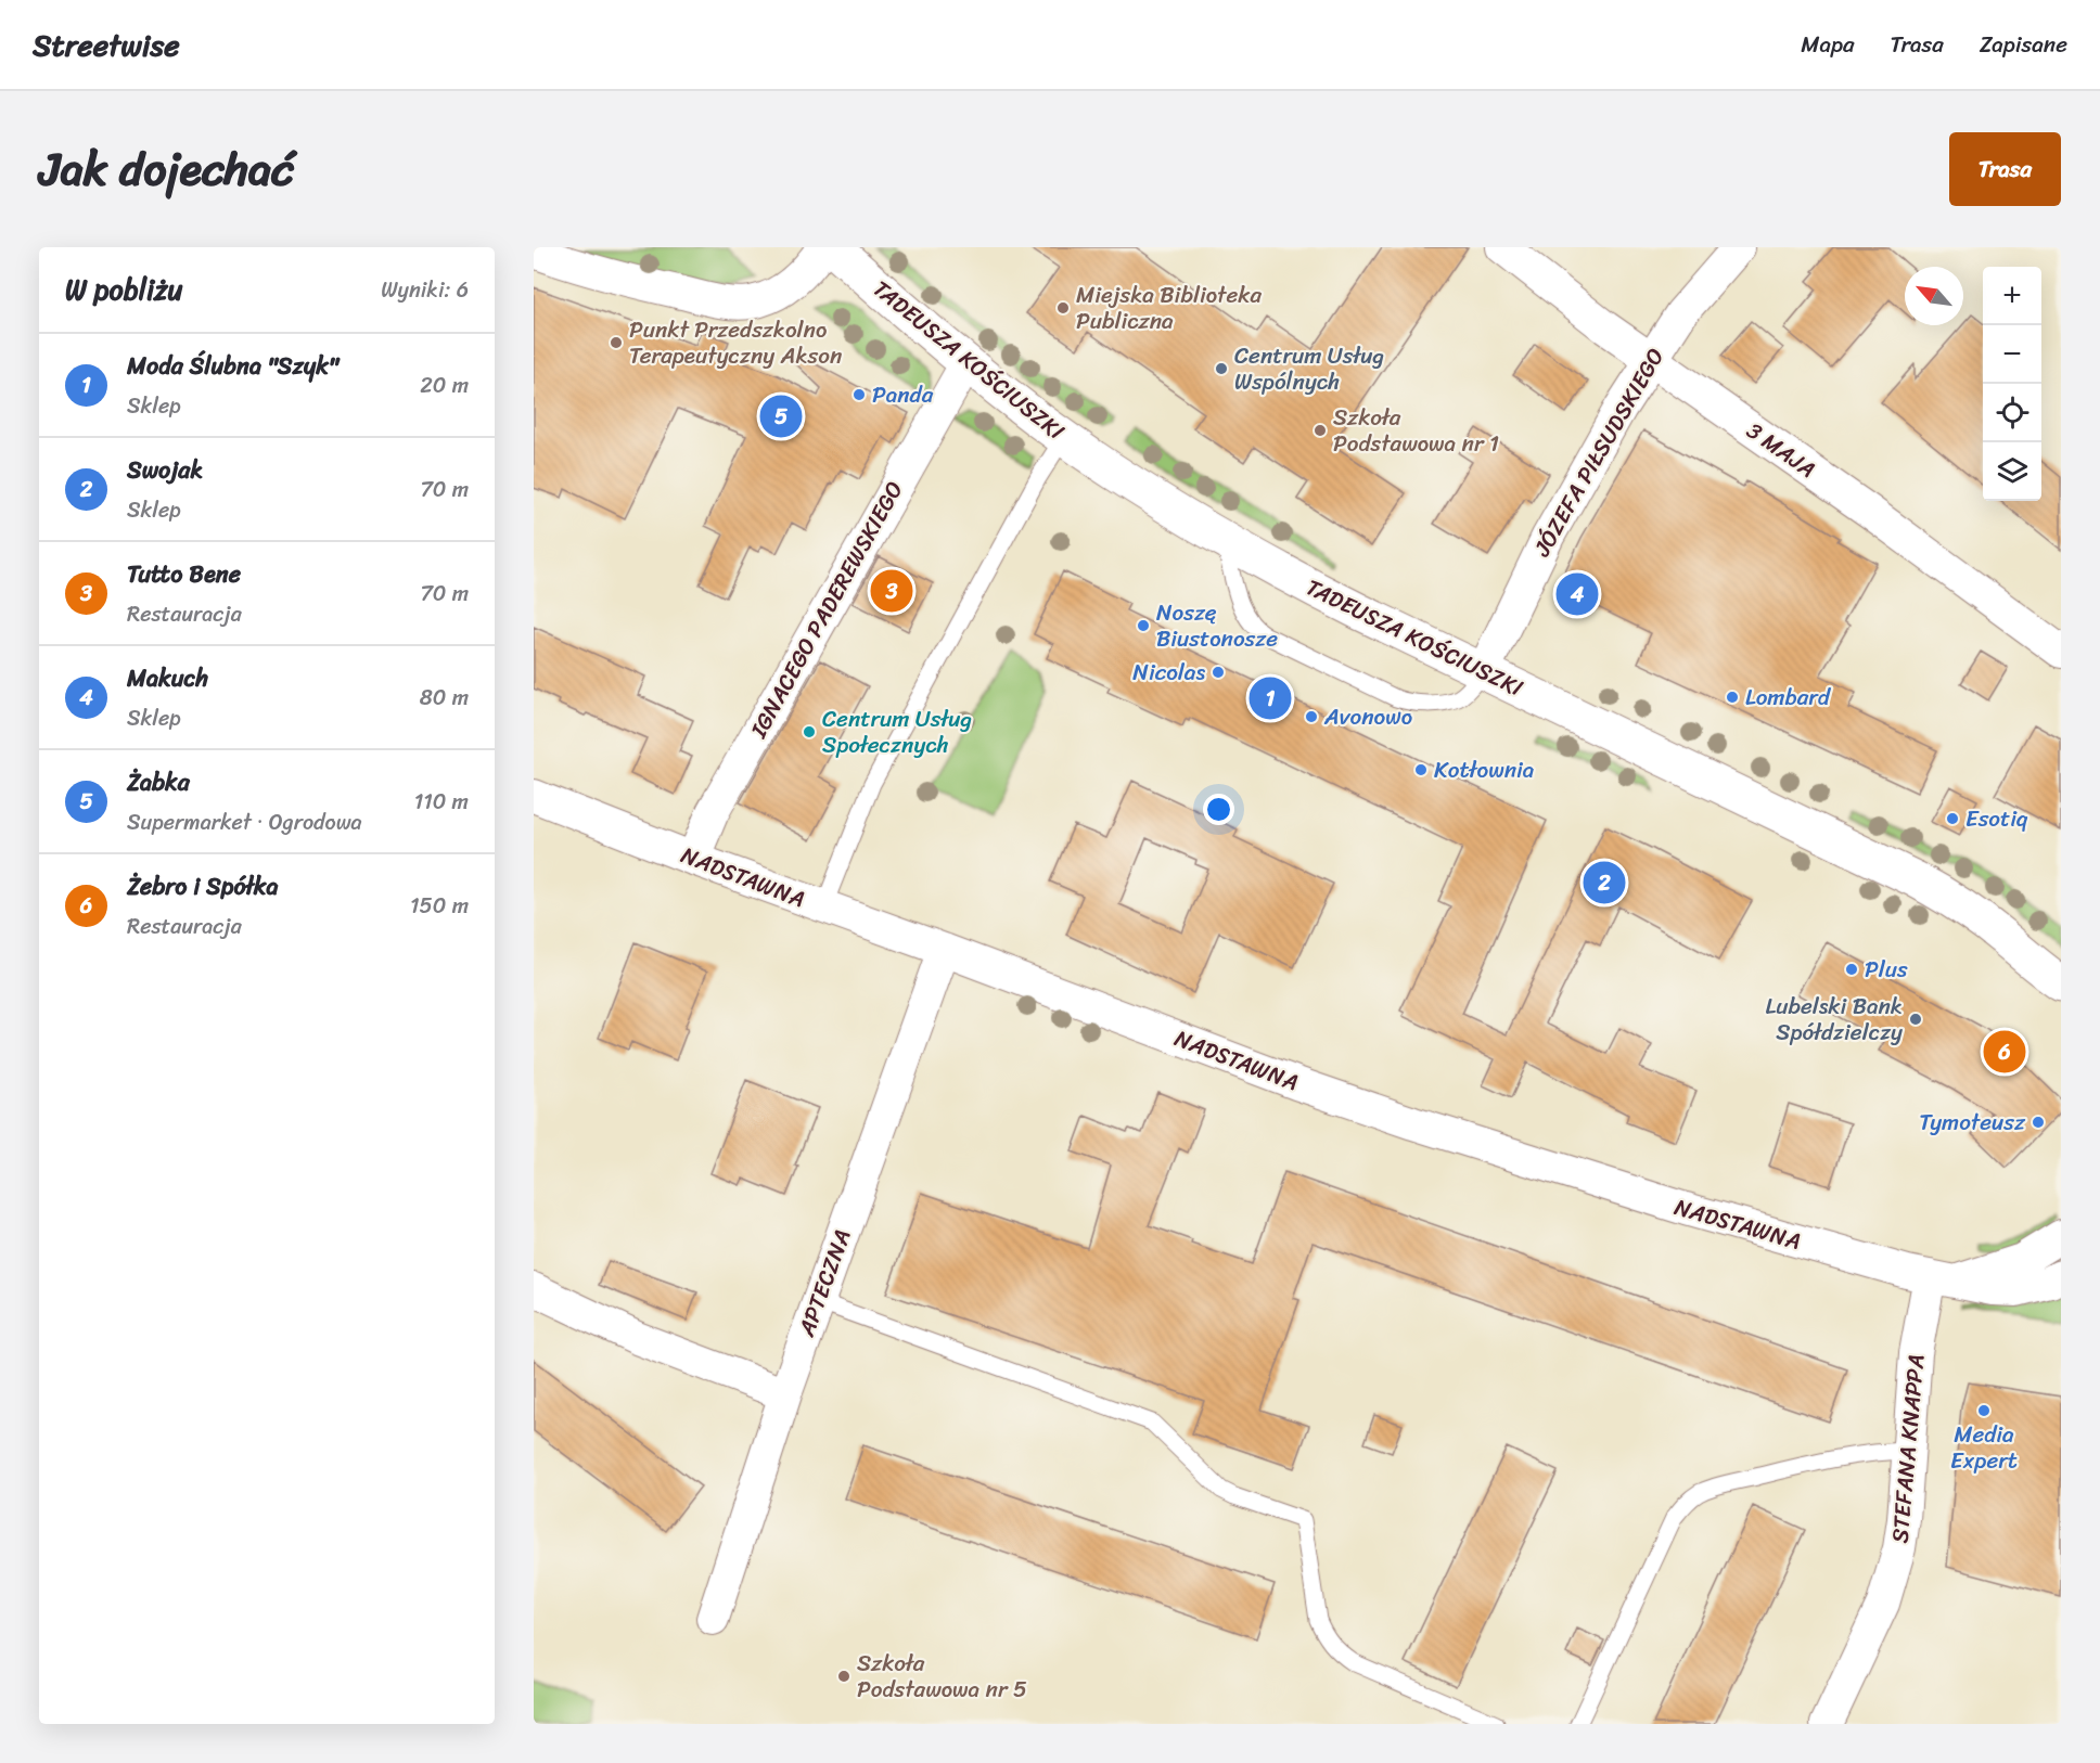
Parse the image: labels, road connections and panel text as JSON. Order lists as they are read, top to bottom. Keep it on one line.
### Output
{"streets":{"street":["TADEUSZA KOŚCIUSZKI","3 MAJA","JÓZEFA PIŁSUDSKIEGO","IGNACEGO PADEREWSKIEGO","NADSTAWNA","APTECZNA","STEFANA KNAPPA"]},"crossings":[["TADEUSZA KOŚCIUSZKI","JÓZEFA PIŁSUDSKIEGO"],["TADEUSZA KOŚCIUSZKI","IGNACEGO PADEREWSKIEGO"],["3 MAJA","JÓZEFA PIŁSUDSKIEGO"],["IGNACEGO PADEREWSKIEGO","NADSTAWNA"],["NADSTAWNA","APTECZNA"],["NADSTAWNA","STEFANA KNAPPA"]],"places":["Miejska Biblioteka Publiczna","Punkt Przedszkolno Terapeutyczny Akson","Centrum Usług Wspólnych","Panda","Szkoła Podstawowa nr 1","Noszę Biustonosze","Nicolas","Lombard","Avonowo","Centrum Usług Społecznych","Kotłownia","Esotiq","Plus","Lubelski Bank Spółdzielczy","Tymoteusz","Media Expert","Szkoła Podstawowa nr 5"],"north":"top left","page":{"header":"Streetwise","nav":["Mapa","Trasa","Zapisane"],"title":"Jak dojechać","buttons":"Trasa","heading":["W pobliżu","Wyniki: 6"],"map_buttons":["+","−"],"list":[{"mark":"1","name":"Moda Ślubna \"Szyk\"","note":"Sklep","value":"20 m"},{"mark":"2","name":"Swojak","note":"Sklep","value":"70 m"},{"mark":"3","name":"Tutto Bene","note":"Restauracja","value":"70 m"},{"mark":"4","name":"Makuch","note":"Sklep","value":"80 m"},{"mark":"5","name":"Żabka","note":"Supermarket · Ogrodowa","value":"110 m"},{"mark":"6","name":"Żebro i Spółka","note":"Restauracja","value":"150 m"}],"pins":["5","3","4","1","2","6"]}}
